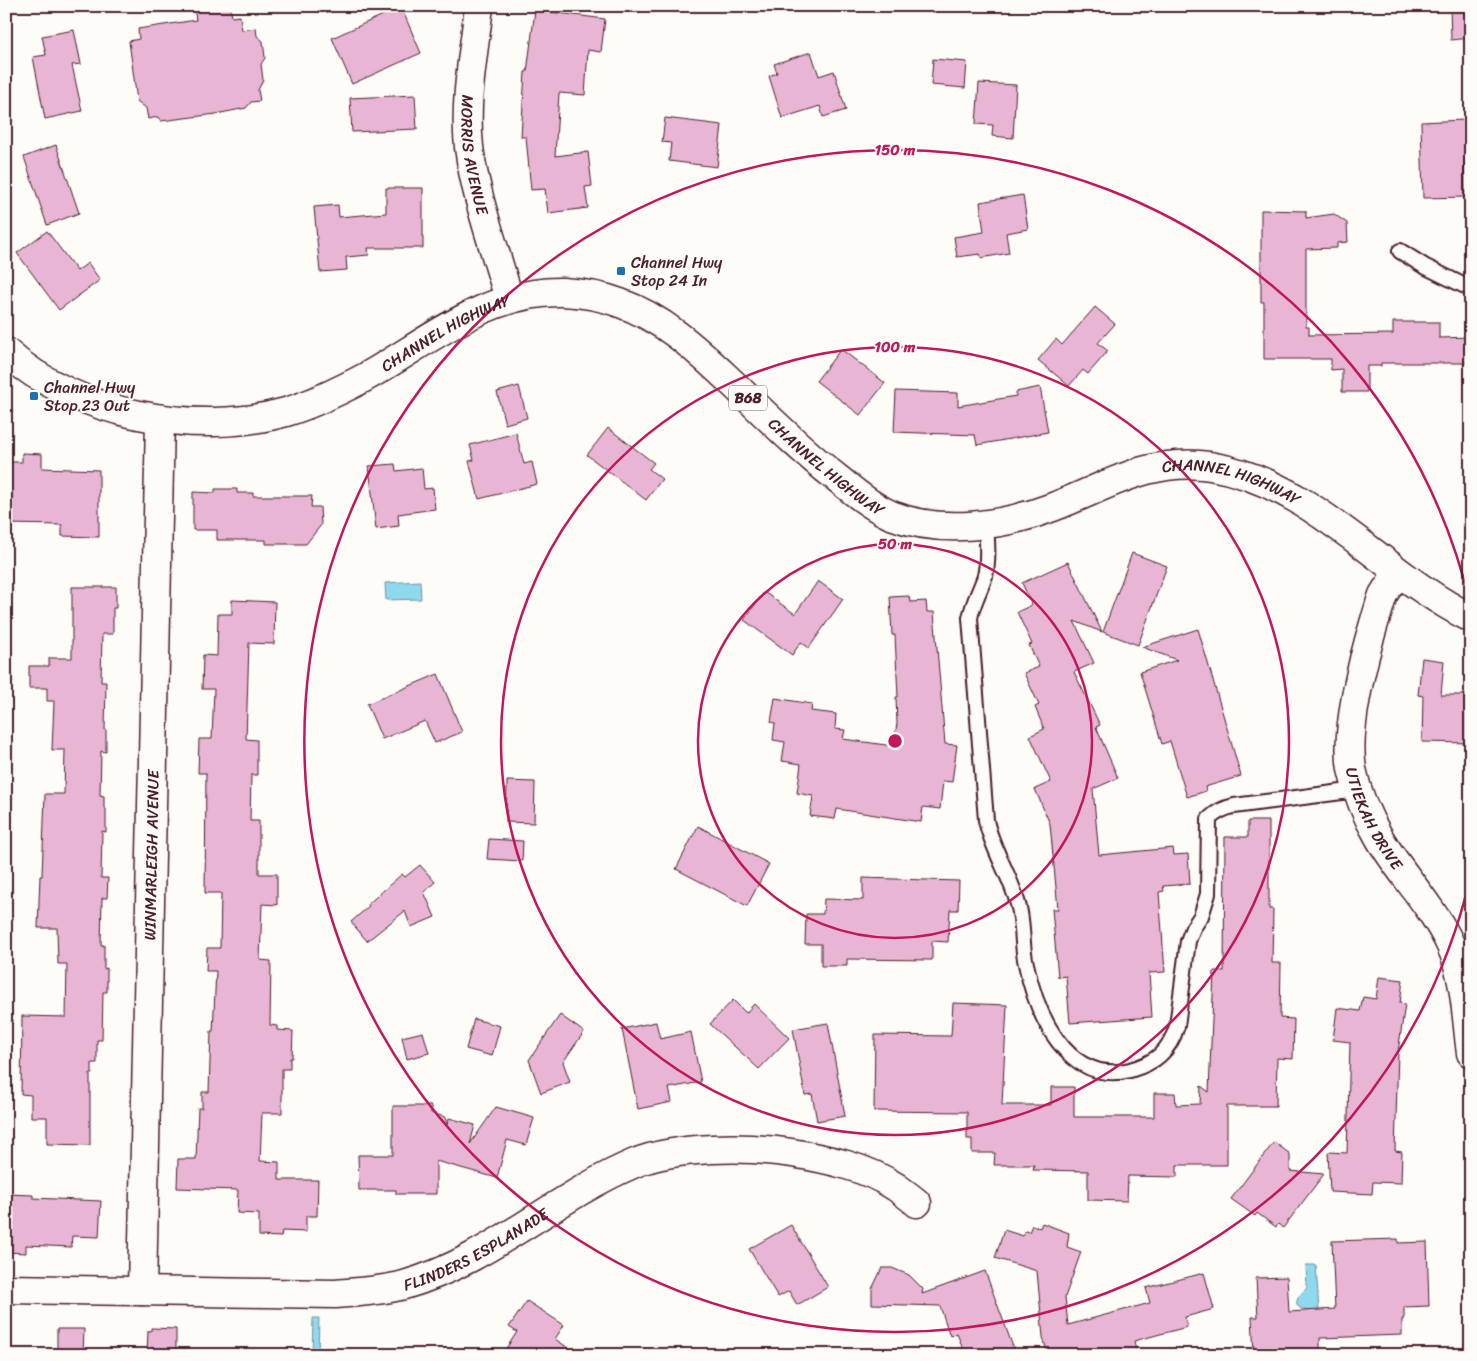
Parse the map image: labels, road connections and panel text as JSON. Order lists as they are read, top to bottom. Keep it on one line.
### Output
{"streets":{"street":["MORRIS AVENUE","CHANNEL HIGHWAY","B68","UTIEKAH DRIVE","WINMARLEIGH AVENUE","FLINDERS ESPLANADE"]},"crossings":[["MORRIS AVENUE","CHANNEL HIGHWAY"],["CHANNEL HIGHWAY","UTIEKAH DRIVE"],["CHANNEL HIGHWAY","WINMARLEIGH AVENUE"],["WINMARLEIGH AVENUE","FLINDERS ESPLANADE"]],"places":{"transit":["Channel Hwy Stop 24 In","Channel Hwy Stop 23 Out"]},"rings":["150 m","100 m","50 m"]}
